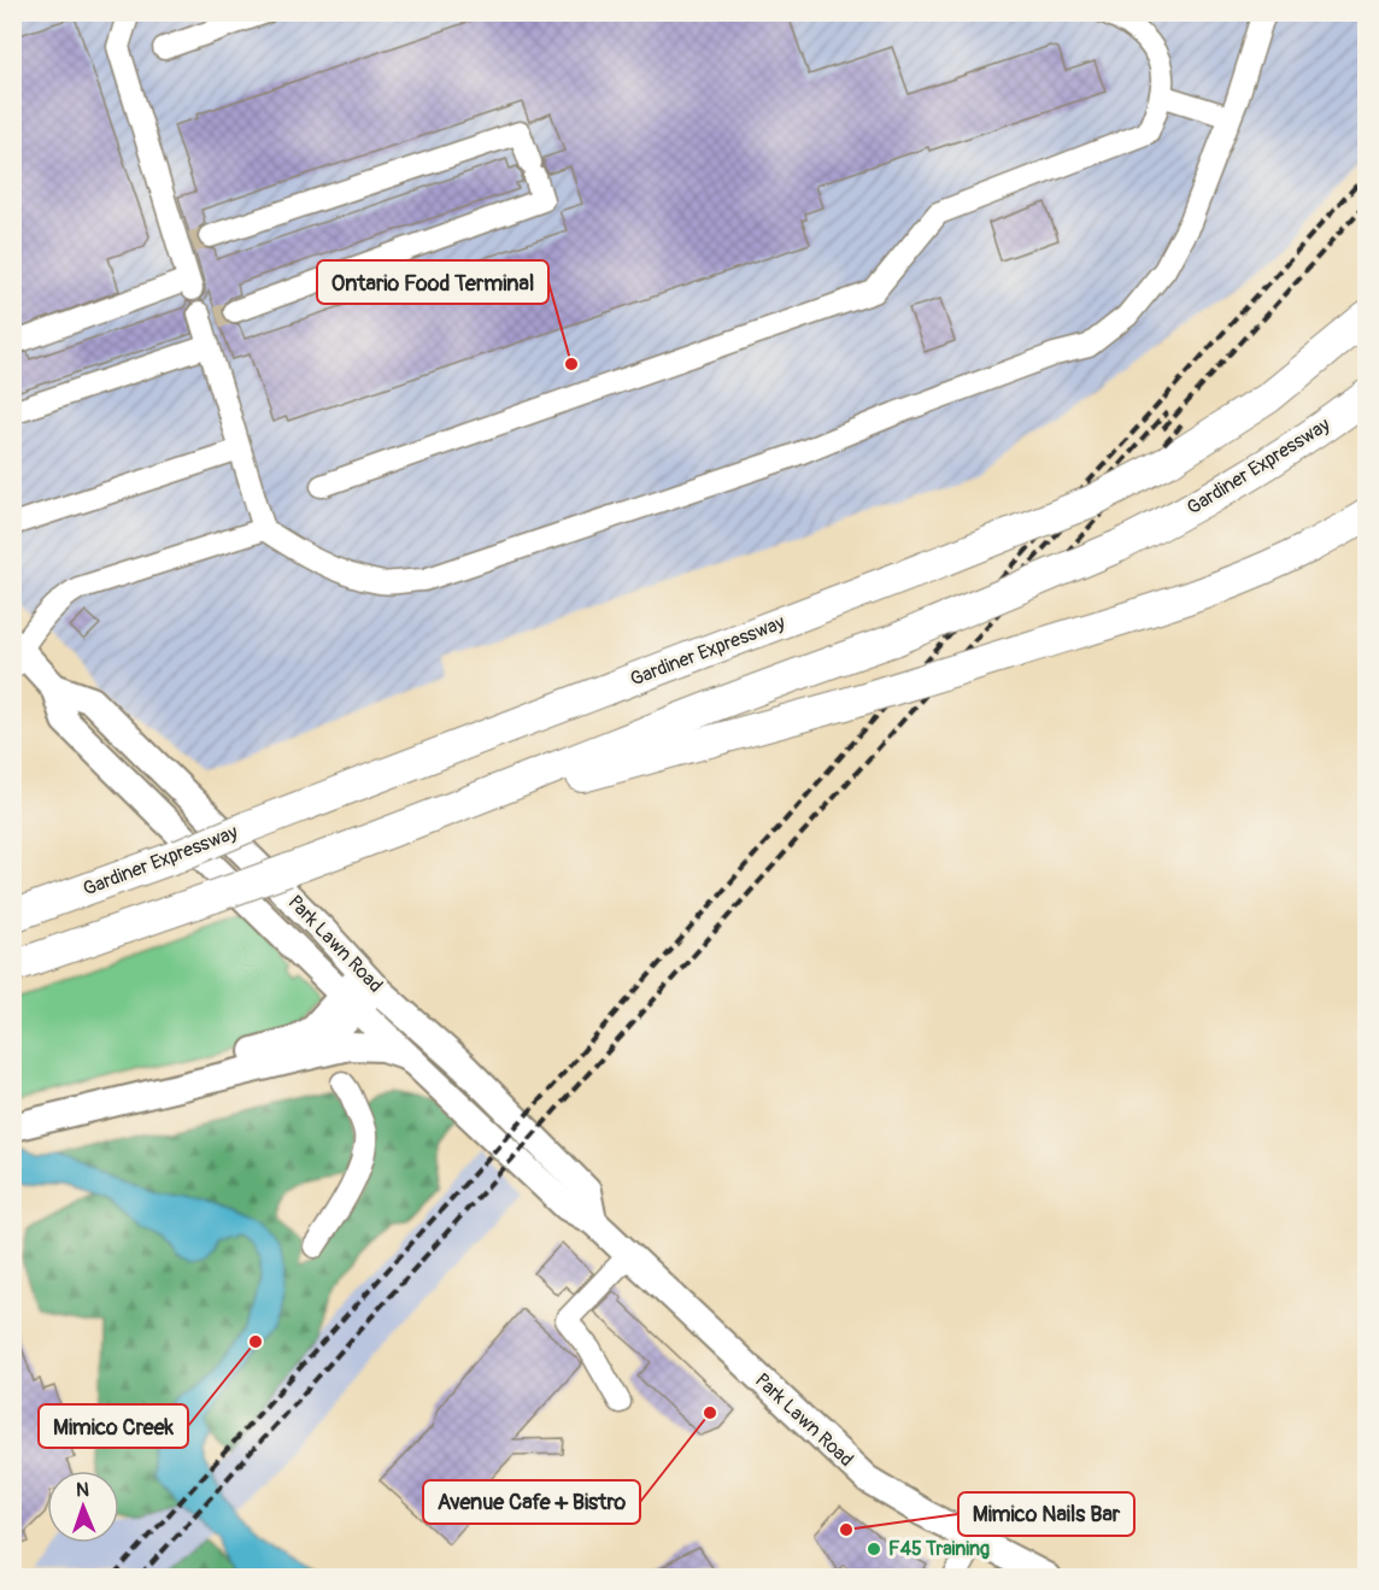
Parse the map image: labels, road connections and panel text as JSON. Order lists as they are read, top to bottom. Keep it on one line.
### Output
{"streets":{"highway":["Gardiner Expressway"],"main road":["Park Lawn Road"]},"places":["Ontario Food Terminal","Mimico Creek","Avenue Cafe + Bistro","Mimico Nails Bar","F45 Training"],"north":"top"}
